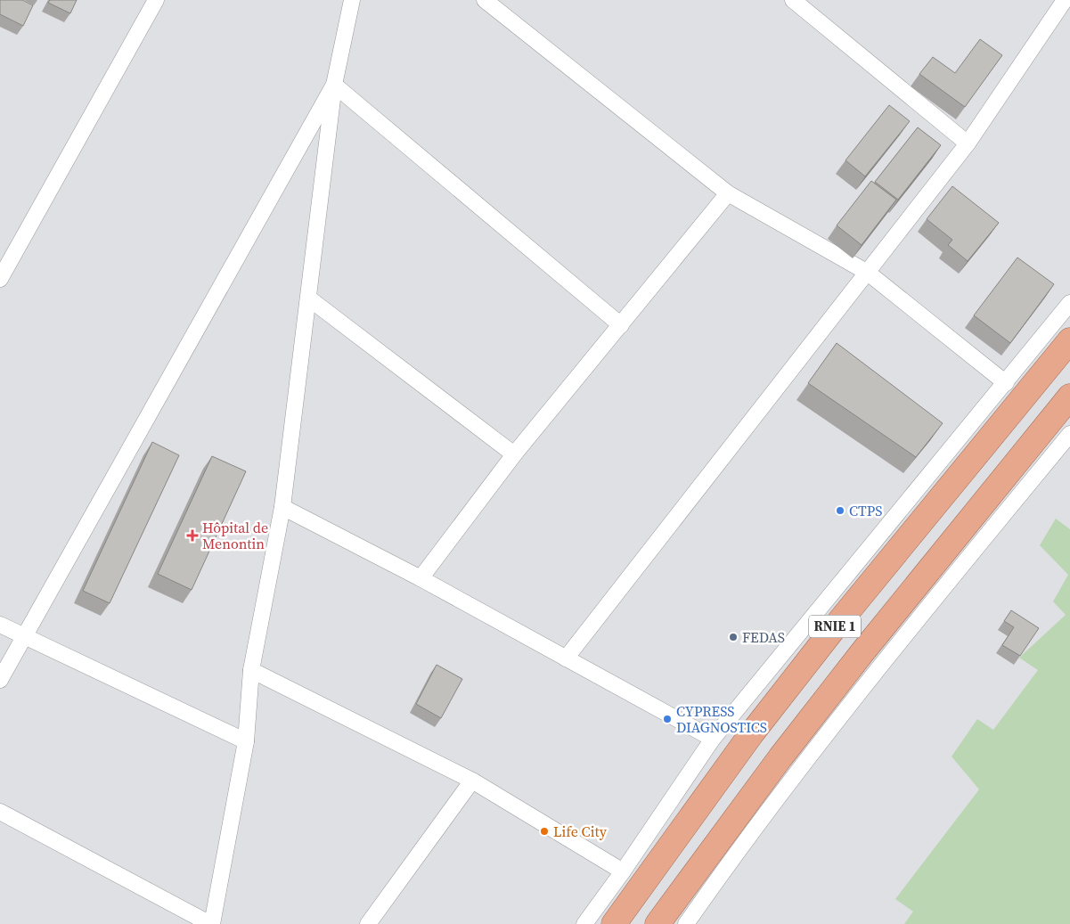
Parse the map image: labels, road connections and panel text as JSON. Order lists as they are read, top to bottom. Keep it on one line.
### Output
{"streets":{"highway":["RNIE 1"]},"places":{"other":["CTPS","FEDAS","CYPRESS DIAGNOSTICS","Life City"],"health":["Hôpital de Menontin"]}}
